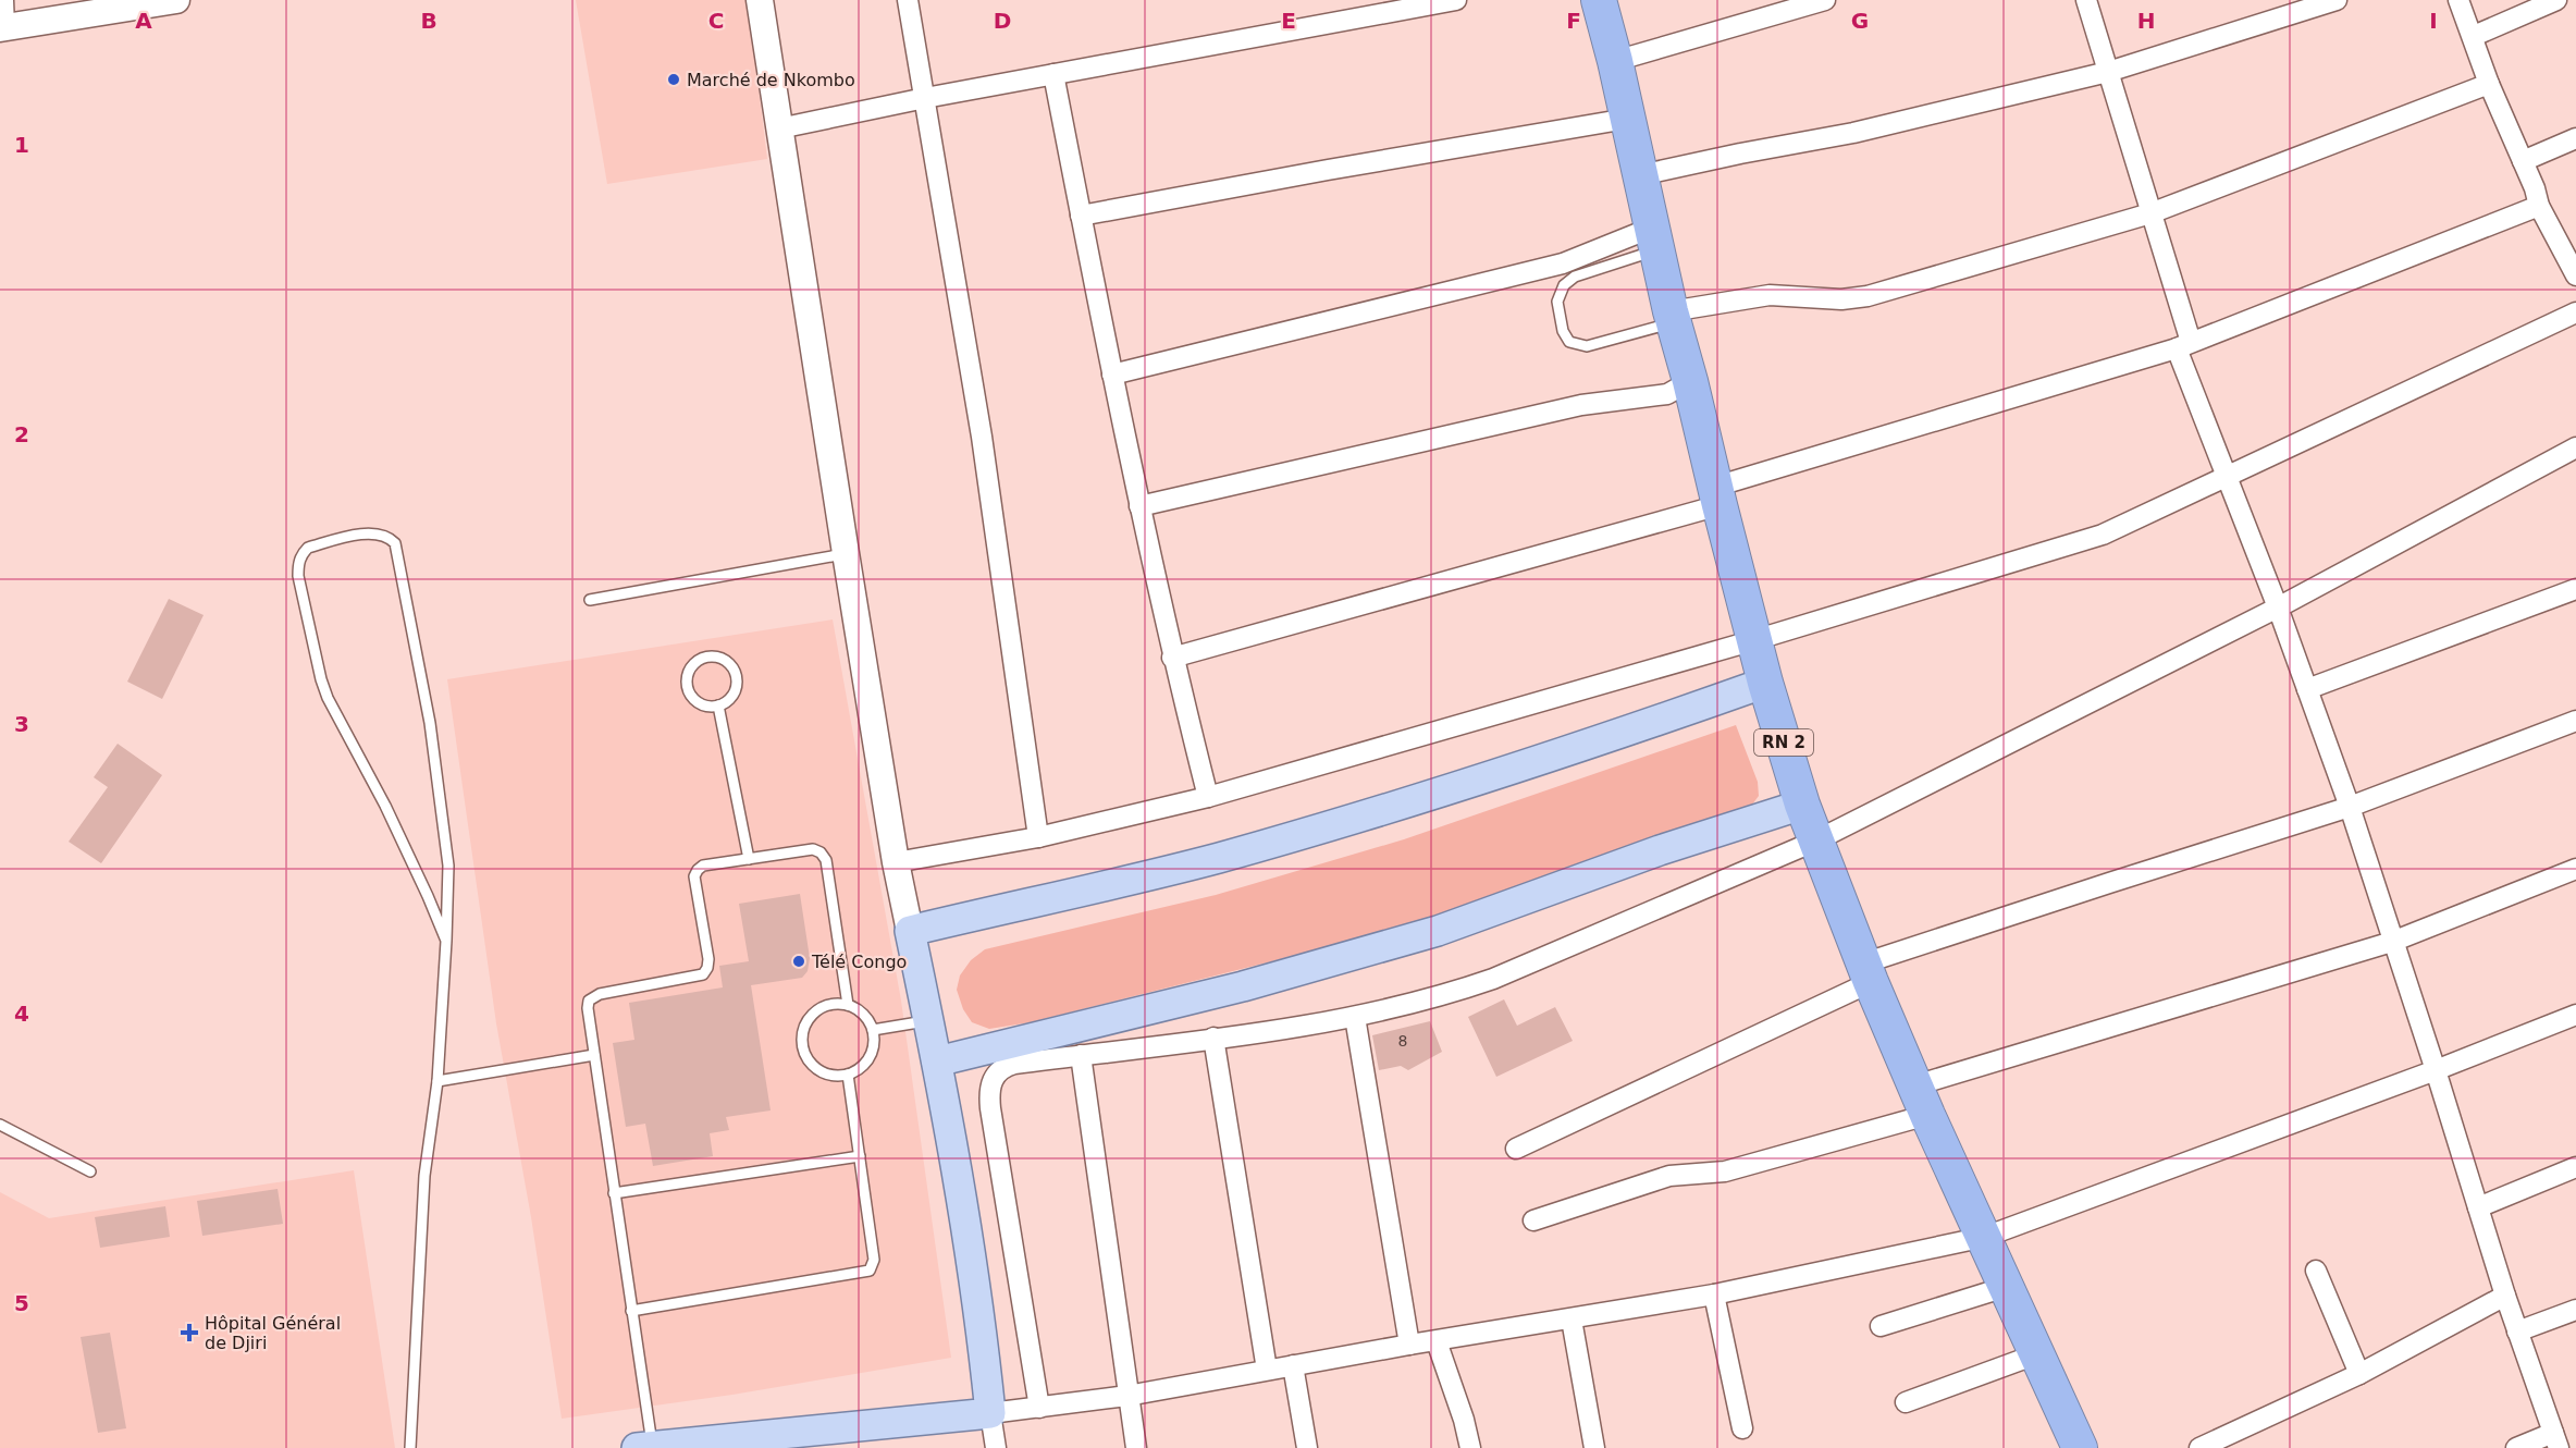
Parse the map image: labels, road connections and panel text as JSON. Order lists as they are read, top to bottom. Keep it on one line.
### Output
{"streets":{"highway":["RN 2"]},"places":{"other":["Marché de Nkombo","Télé Congo"],"health":["Hôpital Général de Djiri"]},"house_numbers":["8"],"grid":{"columns":["A","B","C","D","E","F","G","H","I"],"rows":["1","2","3","4","5"]}}
